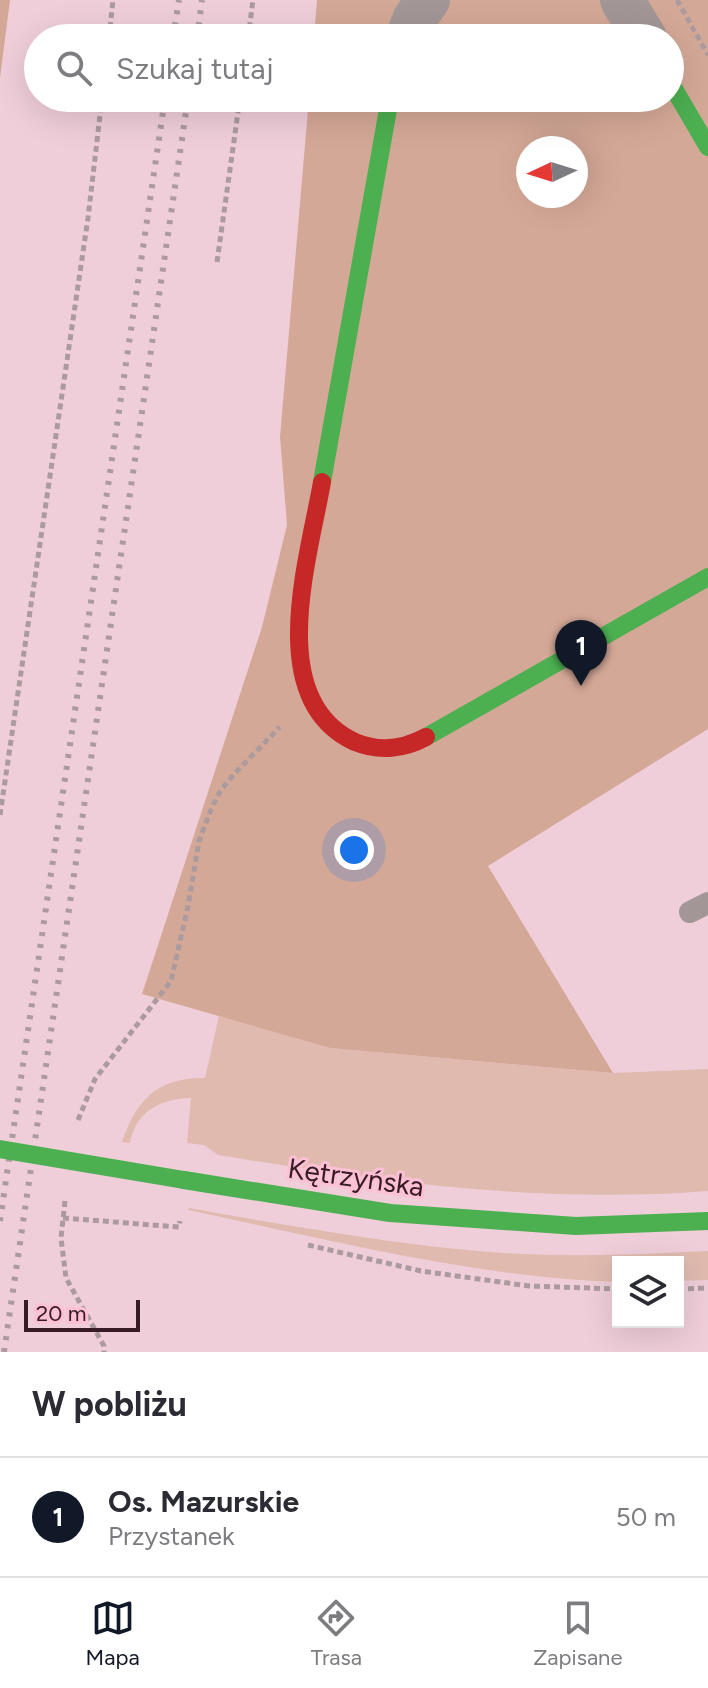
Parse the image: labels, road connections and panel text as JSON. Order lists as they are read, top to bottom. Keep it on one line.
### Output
{"streets":{"street":["Kętrzyńska"]},"scale_bar":"20 m","north":"left","page":{"search":"Szukaj tutaj","pins":"1","scale":"20 m","heading":"W pobliżu","list":[{"mark":"1","name":"Os. Mazurskie","note":"Przystanek","value":"50 m"}],"nav":["Mapa","Trasa","Zapisane"]}}
